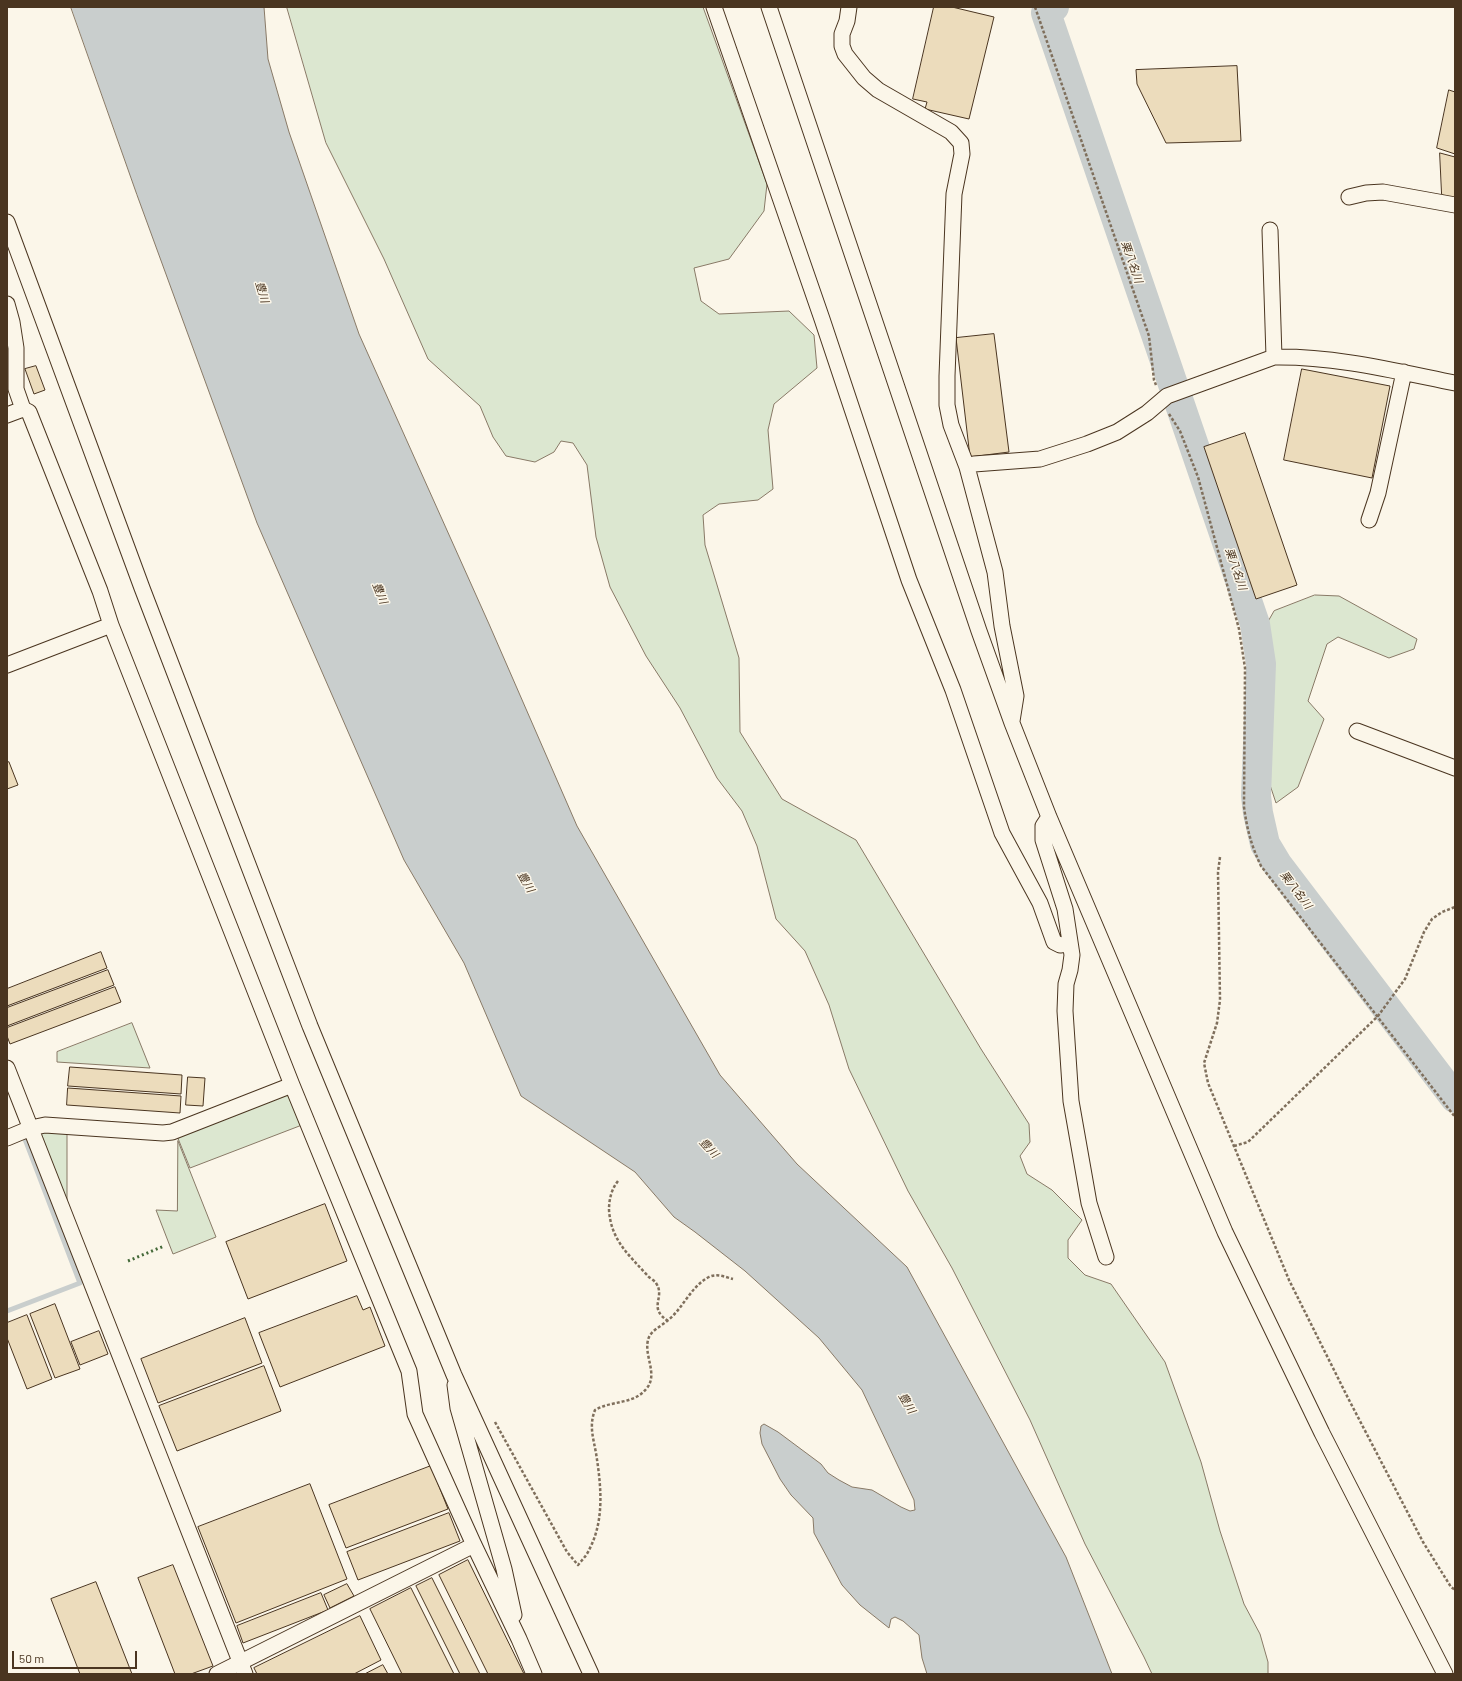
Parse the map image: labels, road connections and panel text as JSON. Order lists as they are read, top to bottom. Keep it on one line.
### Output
{"water":["栗八名川","豊川"],"scale_bar":"50 m"}
